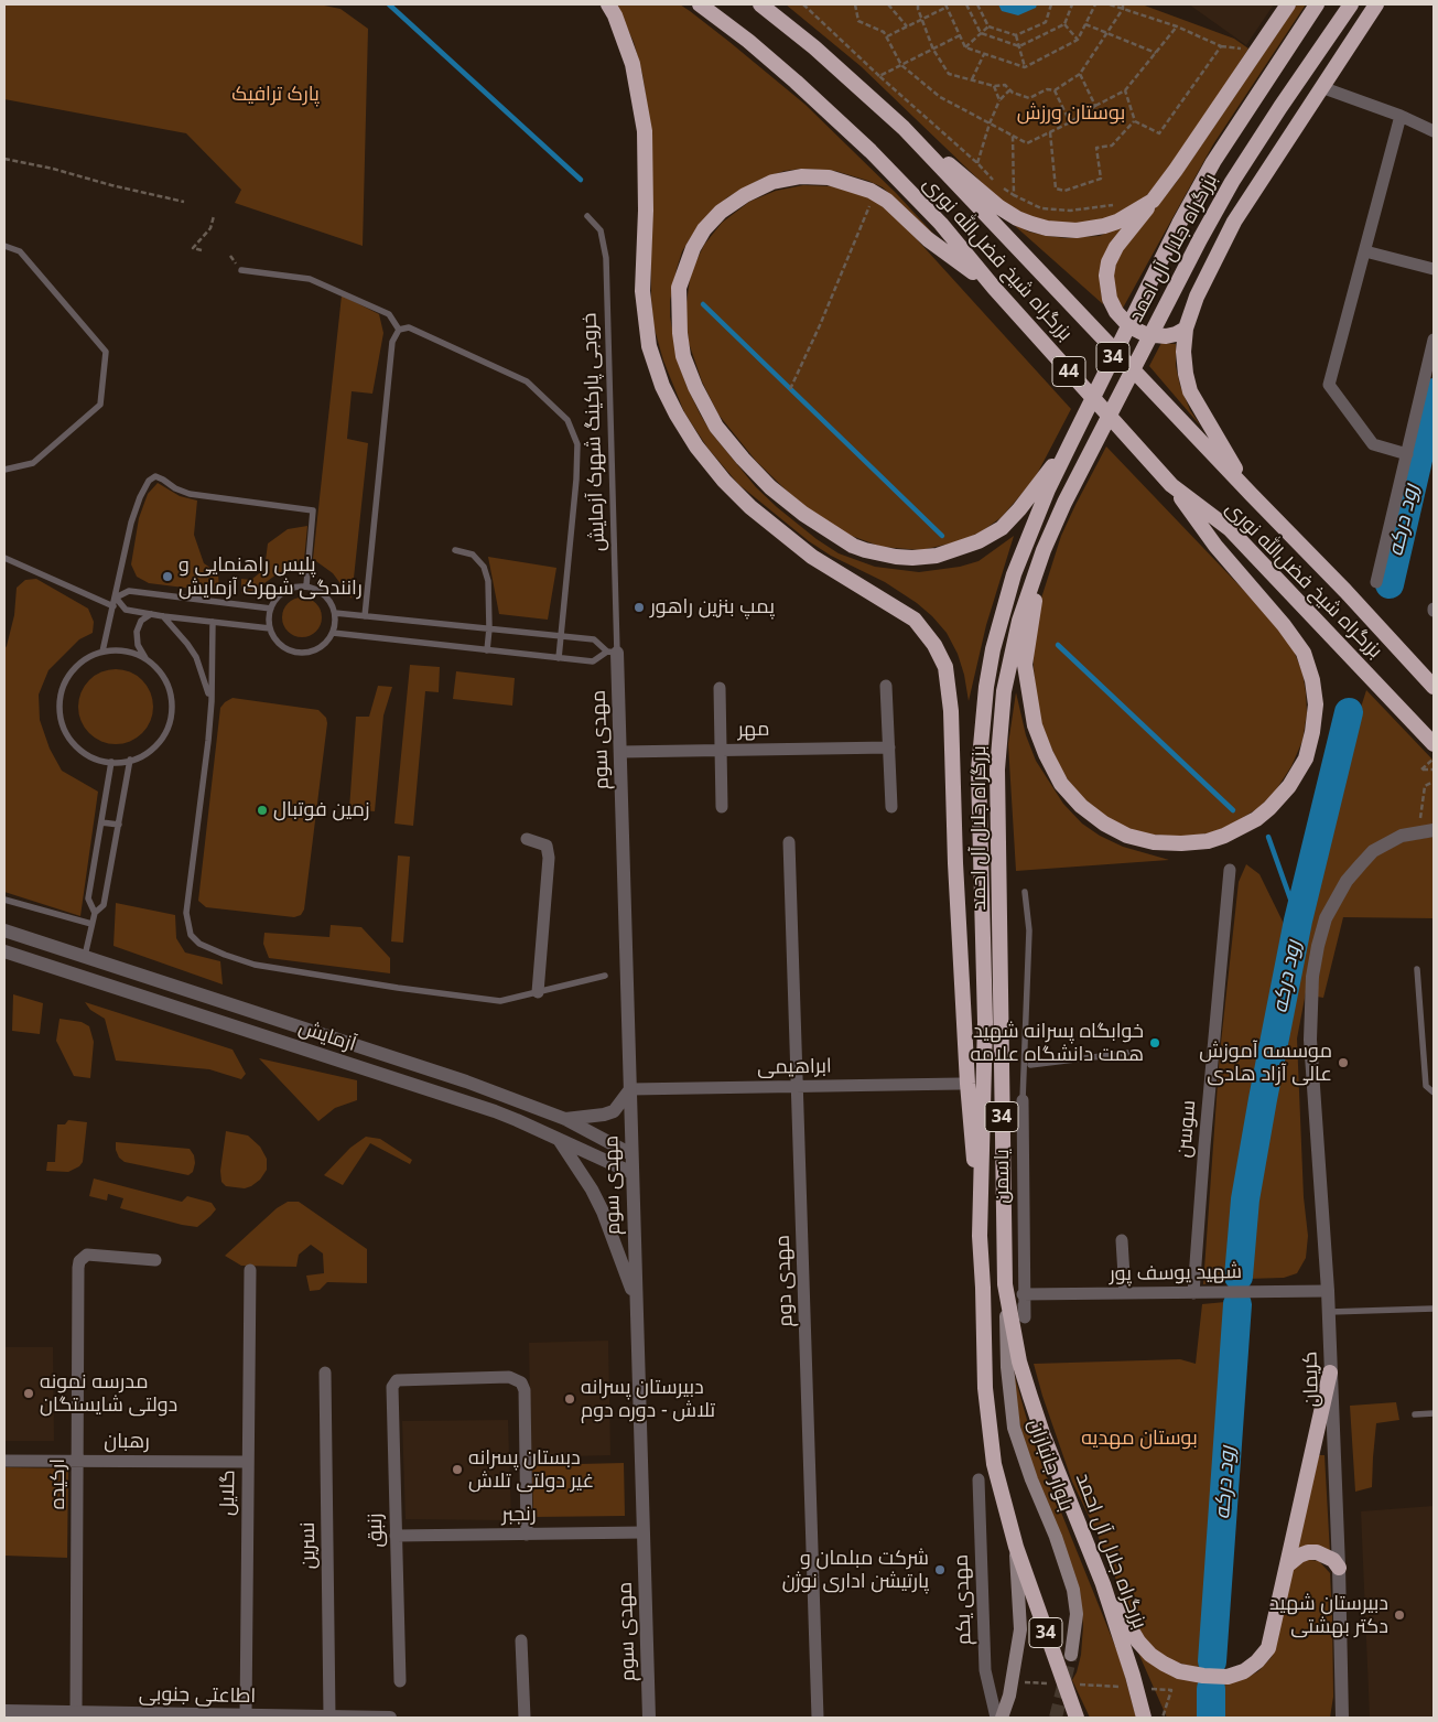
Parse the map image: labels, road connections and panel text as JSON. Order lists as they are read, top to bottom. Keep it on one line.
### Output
{"streets":{"highway":["بزرگراه جلال آل احمد","بزرگراه شیخ فضل‌الله نوری","34","44"],"main road":["بلوار جانبازان"],"street":["مهر","مهدی سوم","آزمایش","ابراهیمی","سوسن","یاسمن","شهید یوسف پور","مهدی دوم","کریمان","رهبان","ارکیده","گلایل","رنجبر","زنبق","نسرین","مهدی یکم","اطاعتی جنوبی"],"lane":["خروجی پارکینگ شهرک آزمایش"]},"crossings":[["بزرگراه جلال آل احمد","بلوار جانبازان"],["خروجی پارکینگ شهرک آزمایش","مهدی سوم"],["مهر","مهدی سوم"],["مهدی سوم","آزمایش"],["مهدی سوم","ابراهیمی"],["مهدی سوم","رنجبر"],["ابراهیمی","مهدی دوم"],["سوسن","شهید یوسف پور"],["یاسمن","شهید یوسف پور"],["شهید یوسف پور","کریمان"],["رهبان","ارکیده"],["رهبان","گلایل"],["ارکیده","اطاعتی جنوبی"],["گلایل","اطاعتی جنوبی"],["رنجبر","زنبق"],["نسرین","اطاعتی جنوبی"]],"water":["رود درکه"],"parks":["پارک ترافیک","بوستان ورزش","بوستان مهدیه"],"places":["پلیس راهنمایی و رانندگی شهرک آزمایش","پمپ بنزین راهور","زمین فوتبال","خوابگاه پسرانه شهید همت دانشگاه علامه","موسسه آموزش عالی آزاد هادی","مدرسه نمونه دولتی شایستگان","دبیرستان پسرانه تلاش - دوره دوم","دبستان پسرانه غیر دولتی تلاش","شرکت مبلمان و پارتیشن اداری نوژن","دبیرستان شهید دکتر بهشتی"]}
